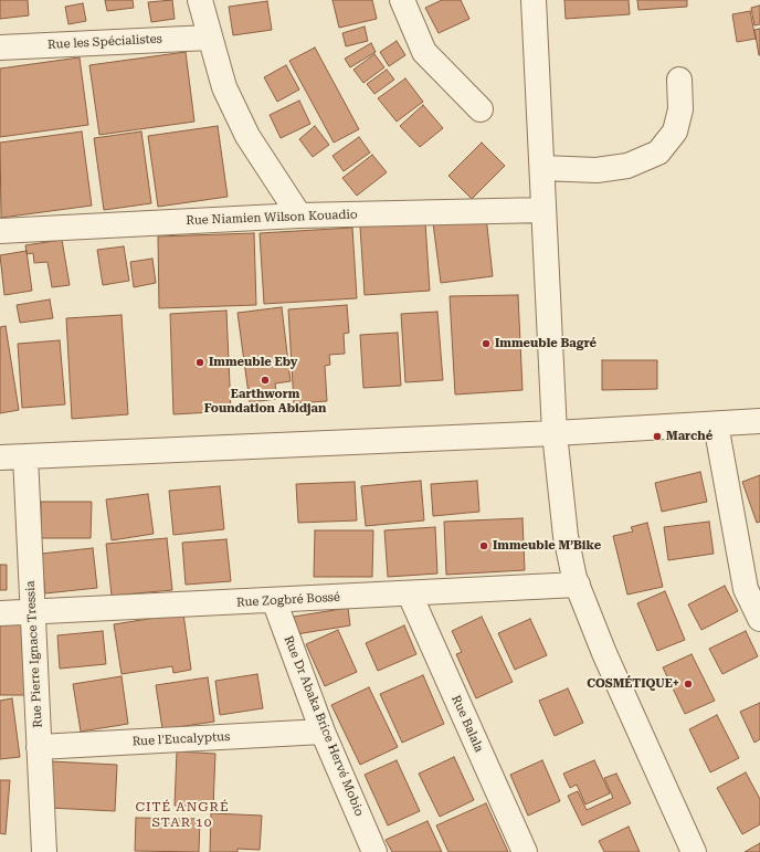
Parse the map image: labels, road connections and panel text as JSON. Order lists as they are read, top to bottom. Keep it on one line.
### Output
{"streets":{"street":["Rue les Spécialistes","Rue Niamien Wilson Kouadio","Rue Zogbré Bossé","Rue Pierre Ignace Tressia","Rue Balala","Rue Dr Abaka Brice Hervé Mobio","Rue l'Eucalyptus"]},"crossings":[["Rue Zogbré Bossé","Rue Pierre Ignace Tressia"],["Rue Zogbré Bossé","Rue Balala"],["Rue Zogbré Bossé","Rue Dr Abaka Brice Hervé Mobio"],["Rue Pierre Ignace Tressia","Rue l'Eucalyptus"],["Rue Dr Abaka Brice Hervé Mobio","Rue l'Eucalyptus"]],"districts":["CITÉ ANGRÉ STAR 10"],"places":["Immeuble Bagré","Immeuble Eby","Earthworm Foundation Abidjan","Marché","Immeuble M’Bike","COSMÉTIQUE+"]}
